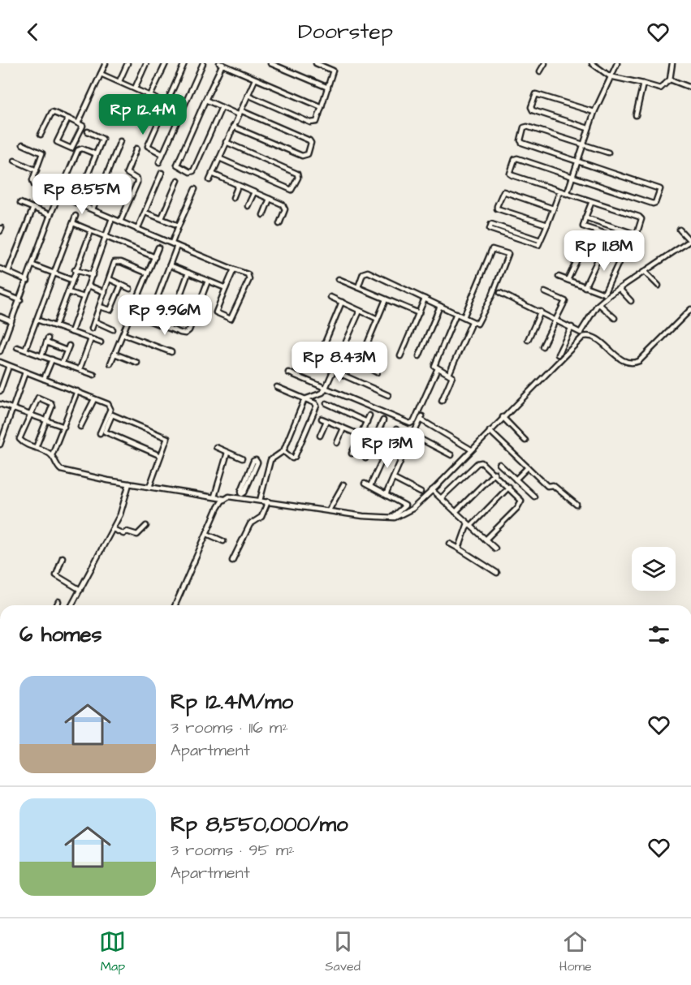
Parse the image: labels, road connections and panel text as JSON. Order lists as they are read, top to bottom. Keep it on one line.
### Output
{"page":{"header":"Doorstep","price":["Rp 12.4M","Rp 8.55M","Rp 11.8M","Rp 9.96M","Rp 8.43M","Rp 13M"],"heading":"6 homes","list":[{"name":"Rp 12.4M/mo","note":"3 rooms · 116 m² · Apartment"},{"name":"Rp 8,550,000/mo","note":"3 rooms · 95 m² · Apartment"}],"tabs":["Map","Saved","Home"]}}
